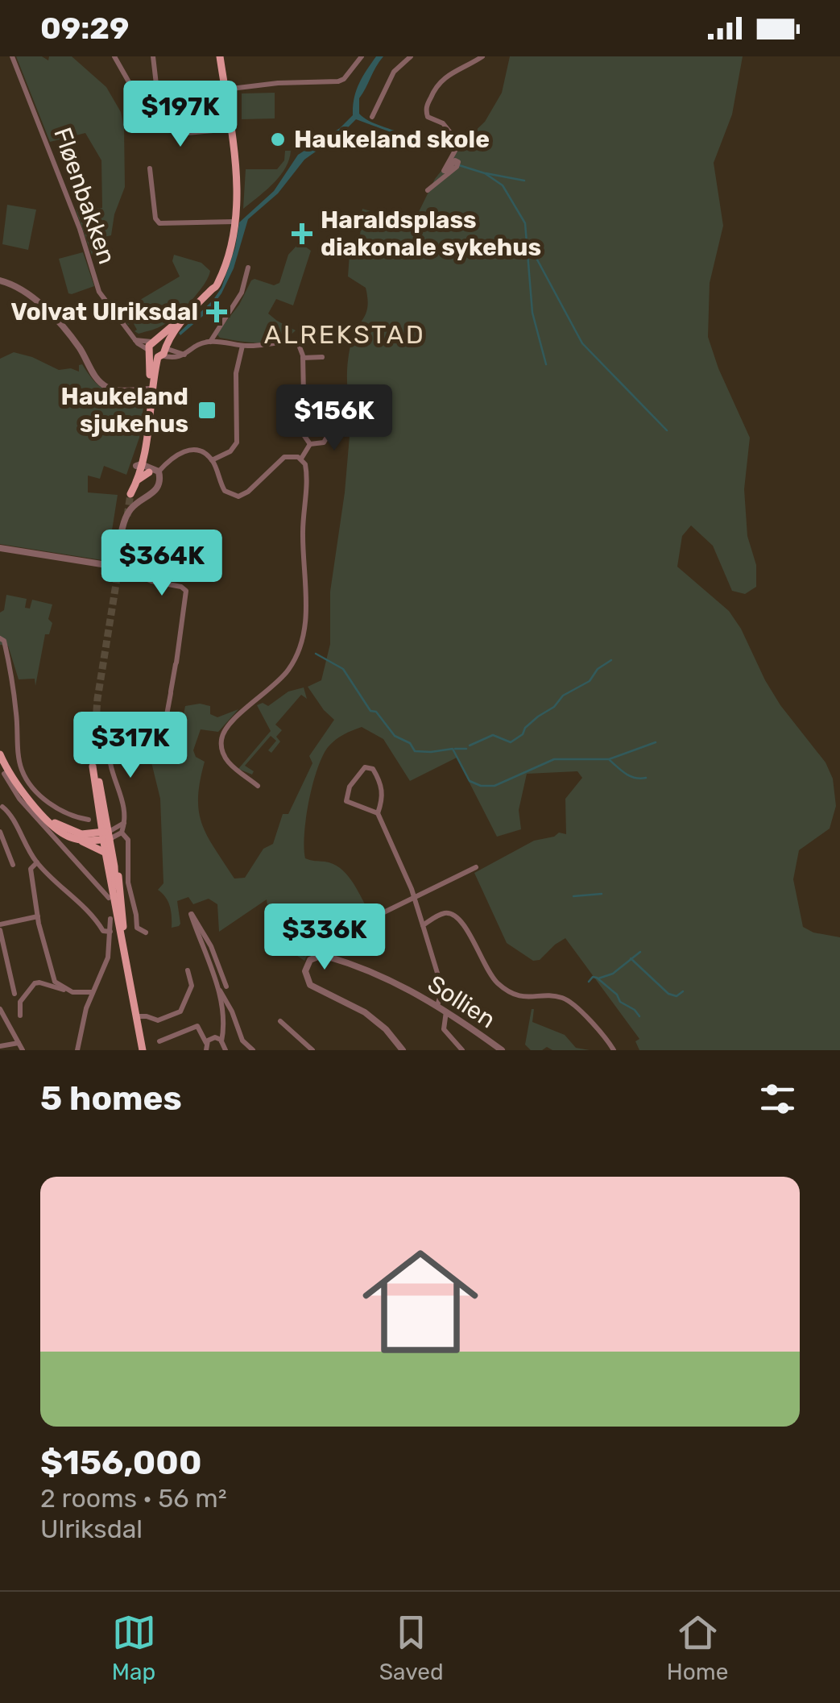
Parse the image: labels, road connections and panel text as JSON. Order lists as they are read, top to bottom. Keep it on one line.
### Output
{"streets":{"street":["Fløenbakken","Sollien"]},"districts":["ALREKSTAD"],"places":{"other":["Haukeland skole"],"health":["Haraldsplass diakonale sykehus","Volvat Ulriksdal"],"transit":["Haukeland sjukehus"]},"page":{"status":"09:29","price":["$197K","$156K","$364K","$317K","$336K"],"heading":"5 homes","list":[{"name":"$156,000","note":"2 rooms · 56 m² · Ulriksdal"}],"tabs":["Map","Saved","Home"]}}
